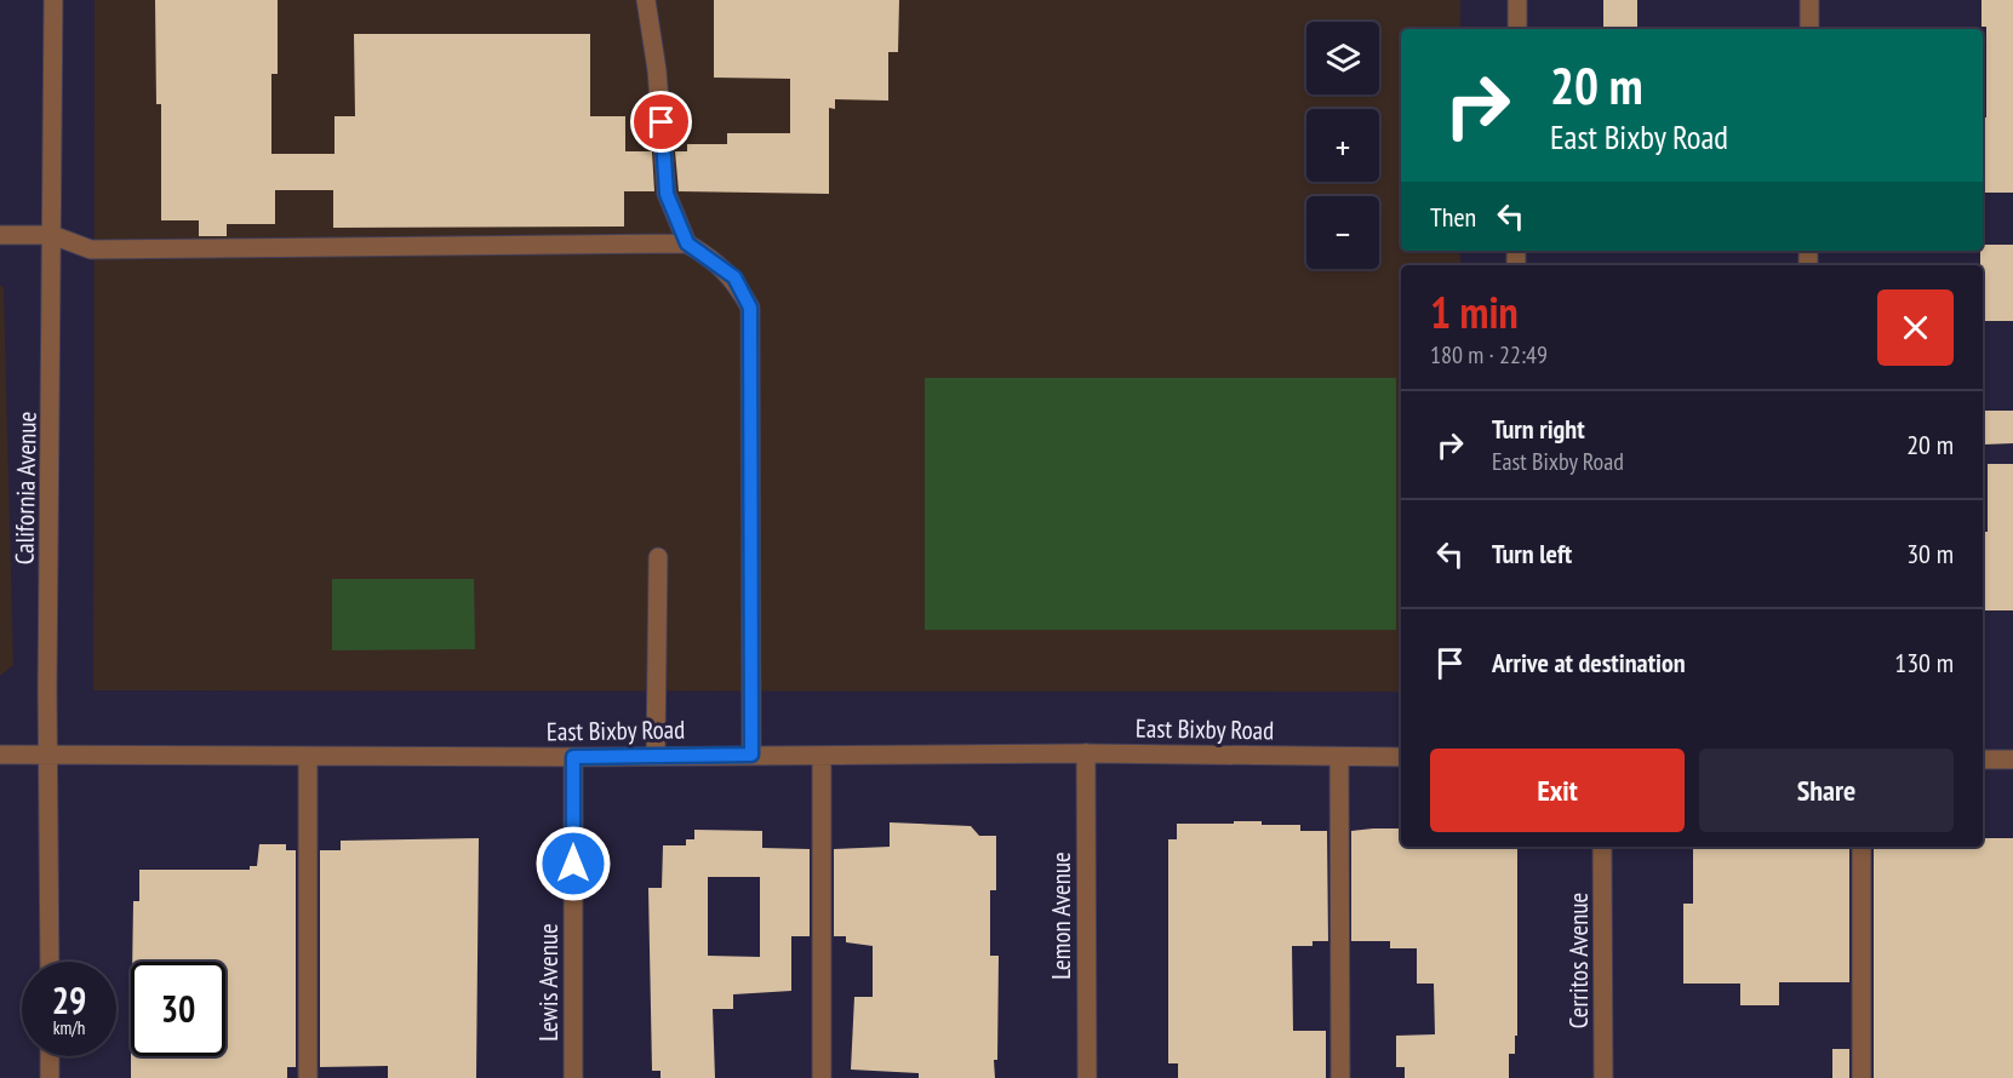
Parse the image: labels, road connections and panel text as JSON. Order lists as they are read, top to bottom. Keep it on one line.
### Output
{"streets":{"street":["California Avenue","East Bixby Road","Lemon Avenue","Cerritos Avenue","Lewis Avenue"]},"crossings":[["California Avenue","East Bixby Road"],["East Bixby Road","Lemon Avenue"],["East Bixby Road","Lewis Avenue"]],"page":{"map_buttons":["+","−"],"turn":["20 m","East Bixby Road"],"then":"Then","heading":["1 min","180 m · 22:49"],"list":[{"name":"Turn right","note":"East Bixby Road","value":"20 m"},{"name":"Turn left","value":"30 m"},{"name":"Arrive at destination","value":"130 m"}],"buttons":["Exit","Share"],"speed":"29 km/h","limit":"30"}}
